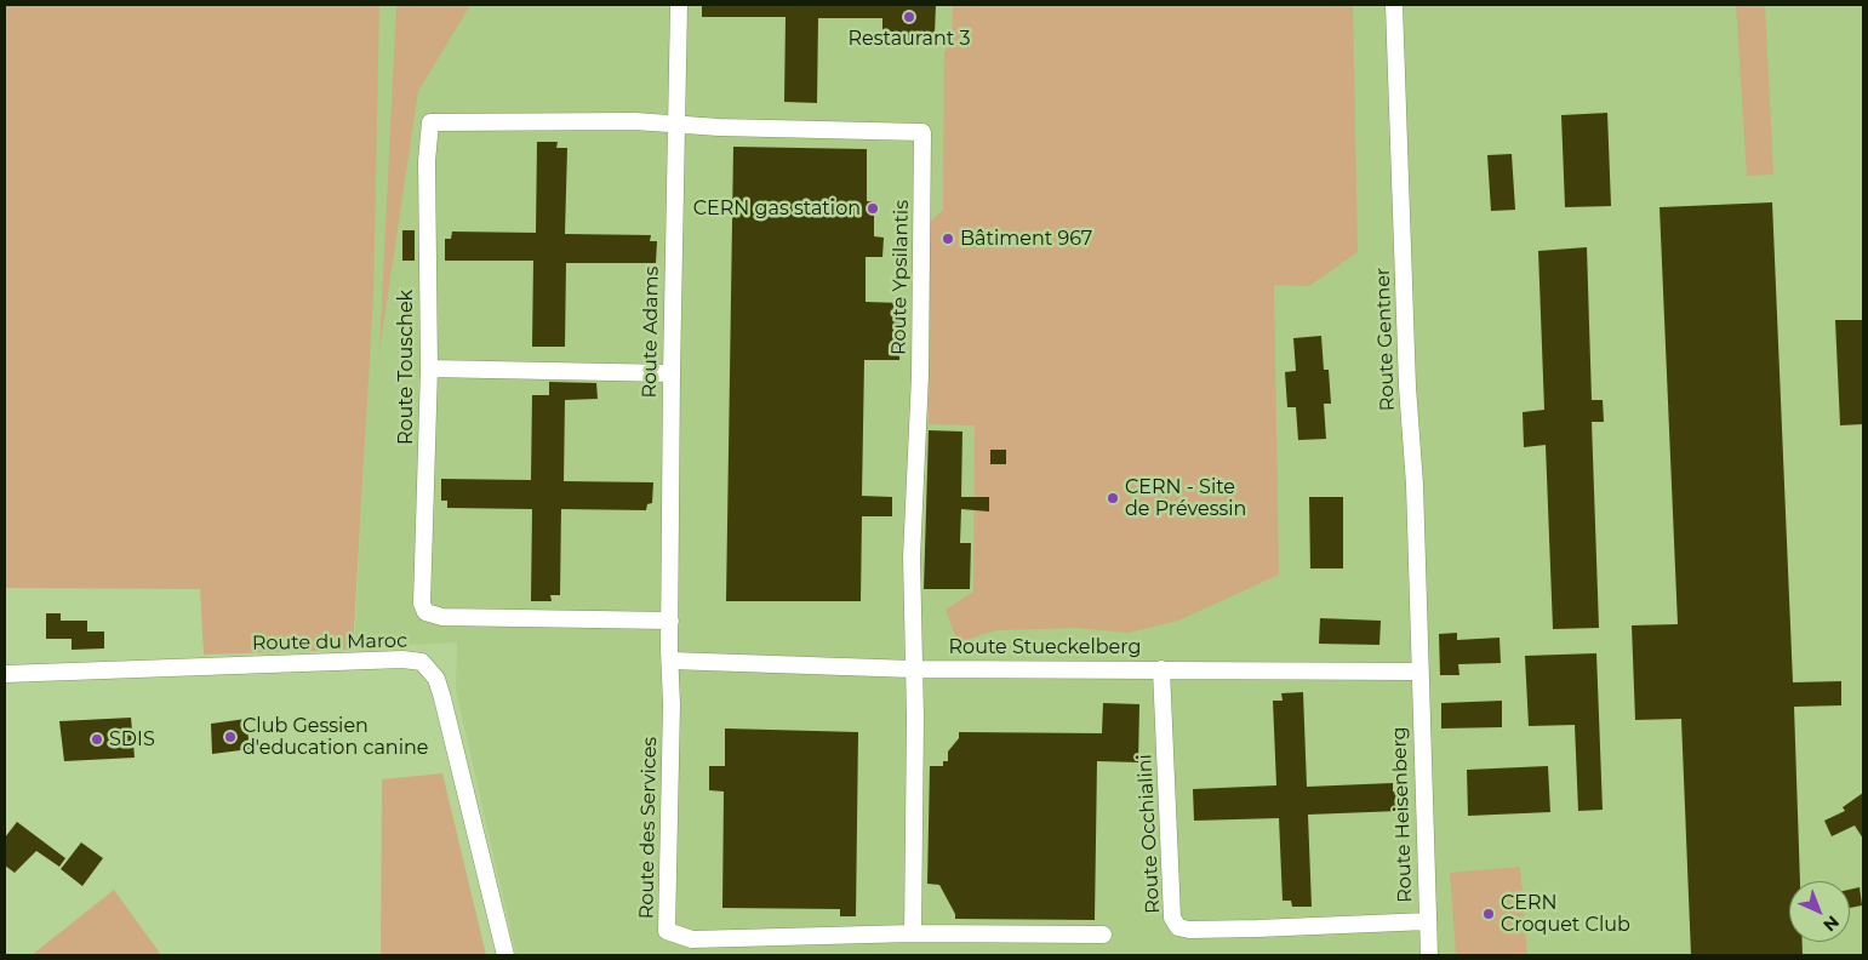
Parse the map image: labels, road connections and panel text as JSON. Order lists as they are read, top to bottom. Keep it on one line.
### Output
{"streets":{"street":["Route Ypsilantis","Route Adams","Route Gentner","Route Touschek","Route du Maroc","Route Stueckelberg","Route Heisenberg","Route des Services","Route Occhialini"]},"crossings":[["Route Ypsilantis","Route Adams"],["Route Ypsilantis","Route Touschek"],["Route Ypsilantis","Route Stueckelberg"],["Route Adams","Route Touschek"],["Route Adams","Route Stueckelberg"],["Route Adams","Route des Services"],["Route Gentner","Route Stueckelberg"],["Route Gentner","Route Heisenberg"],["Route Stueckelberg","Route Heisenberg"],["Route Stueckelberg","Route des Services"],["Route Stueckelberg","Route Occhialini"],["Route Heisenberg","Route Occhialini"]],"places":["Restaurant 3","CERN gas station","Bâtiment 967","CERN - Site de Prévessin","Club Gessien d'education canine","SDIS","CERN Croquet Club"],"north":"bottom right"}
